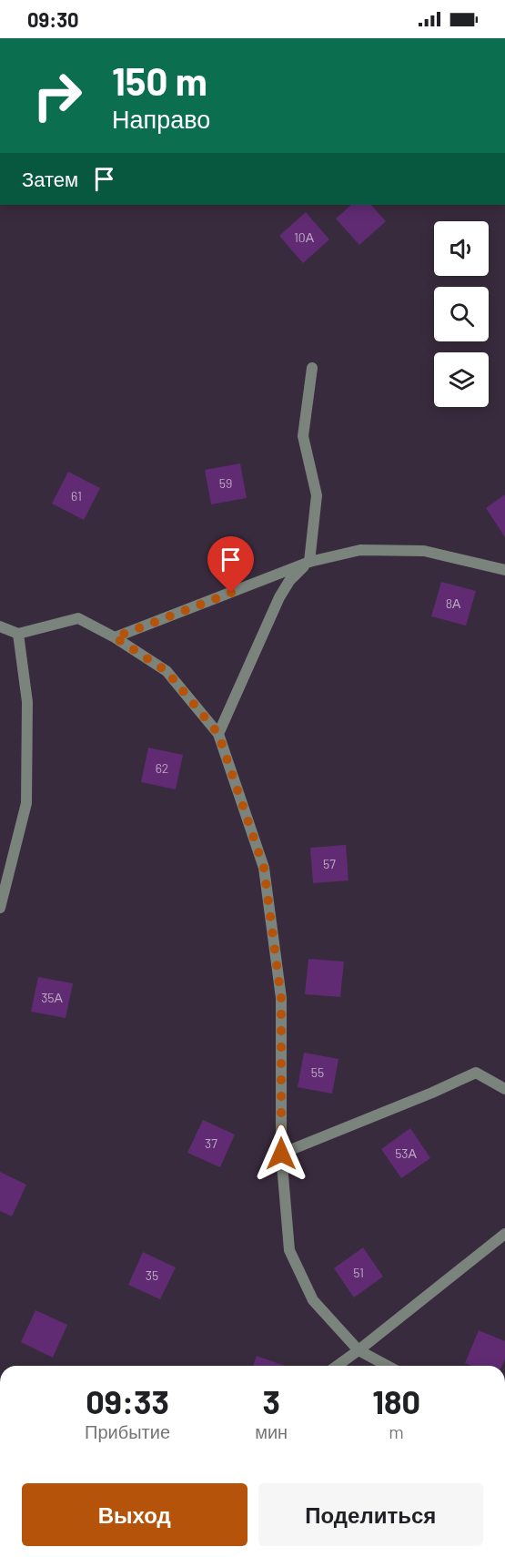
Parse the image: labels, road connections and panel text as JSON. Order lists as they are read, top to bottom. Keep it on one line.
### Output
{"house_numbers":["10А","59","61","8А","62","57","35А","55","37","53А","51","35"],"page":{"status":"09:30","turn":["150 m","Направо"],"then":"Затем","eta":["09:33","Прибытие","3","мин","180","m"],"buttons":["Выход","Поделиться"]}}
